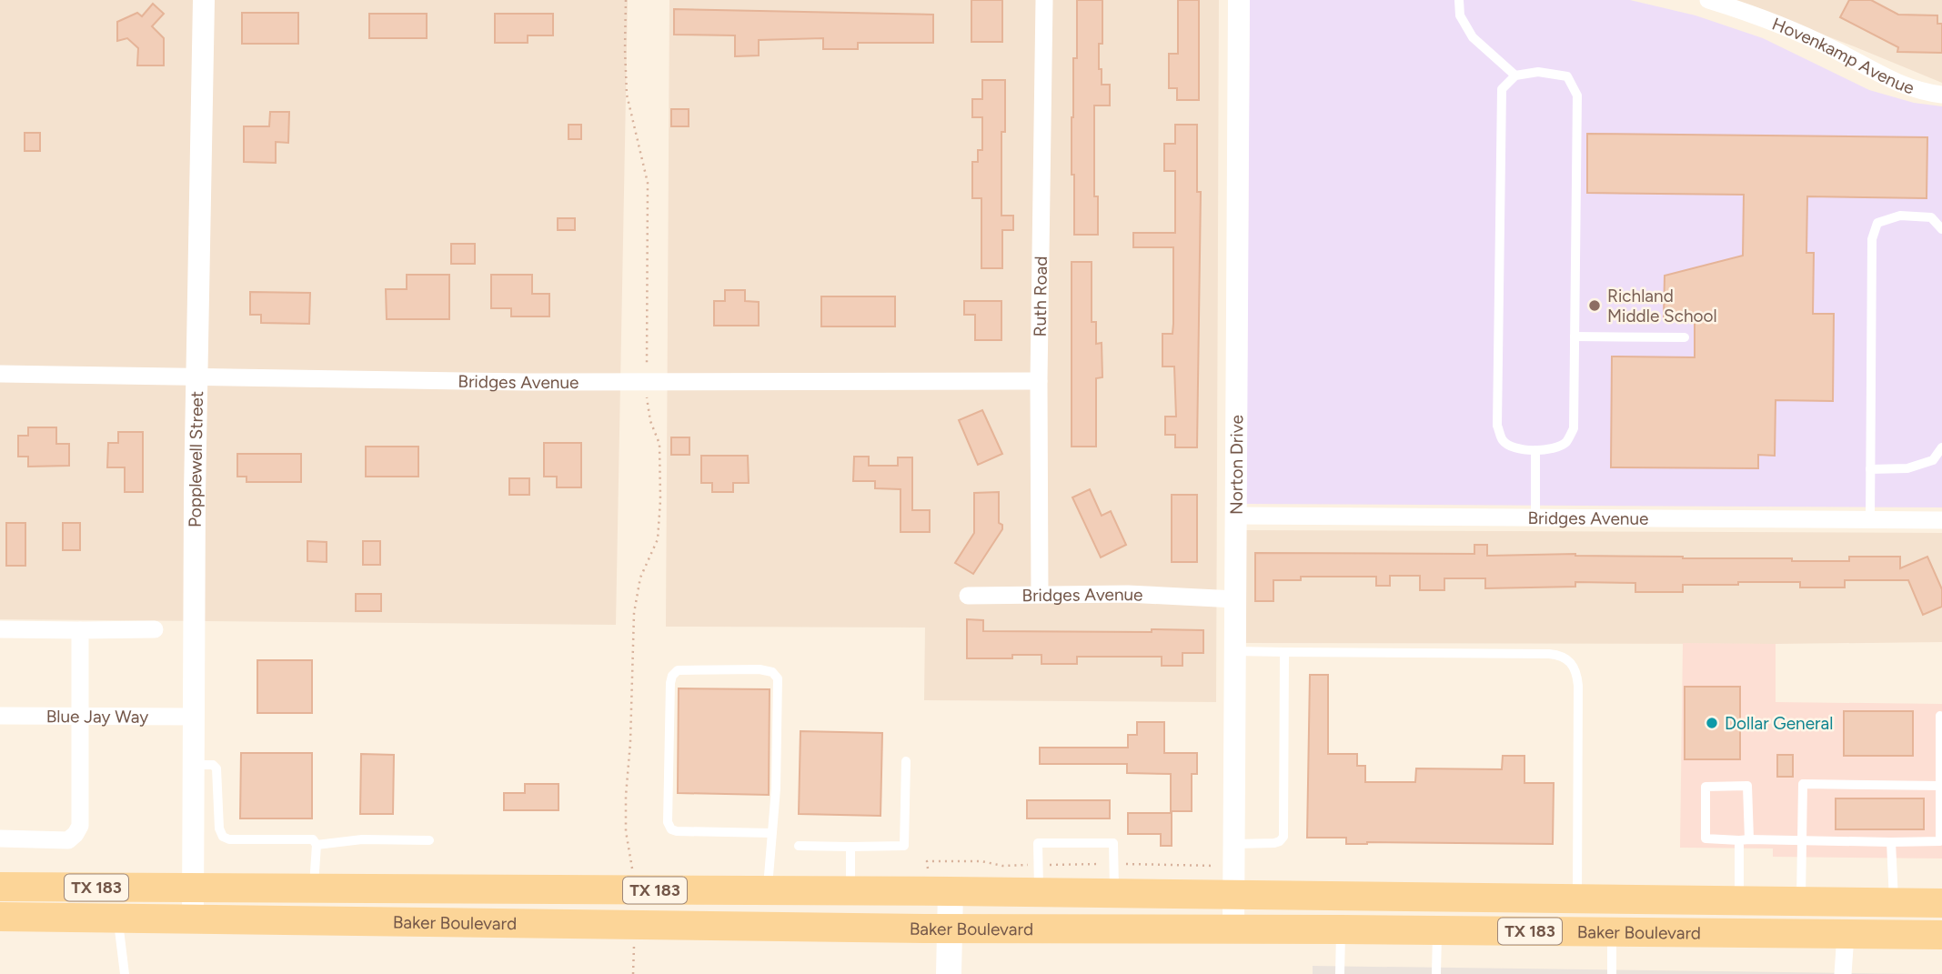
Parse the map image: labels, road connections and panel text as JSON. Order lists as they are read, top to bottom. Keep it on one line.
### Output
{"streets":{"main road":["TX 183","Baker Boulevard"],"street":["Hovenkamp Avenue","Ruth Road","Bridges Avenue","Popplewell Street","Norton Drive","Blue Jay Way"]},"crossings":[["Ruth Road","Bridges Avenue"],["Bridges Avenue","Popplewell Street"],["Bridges Avenue","Norton Drive"],["Popplewell Street","Blue Jay Way"],["Popplewell Street","Baker Boulevard"],["Norton Drive","Baker Boulevard"]],"places":["Richland Middle School","Dollar General"]}
